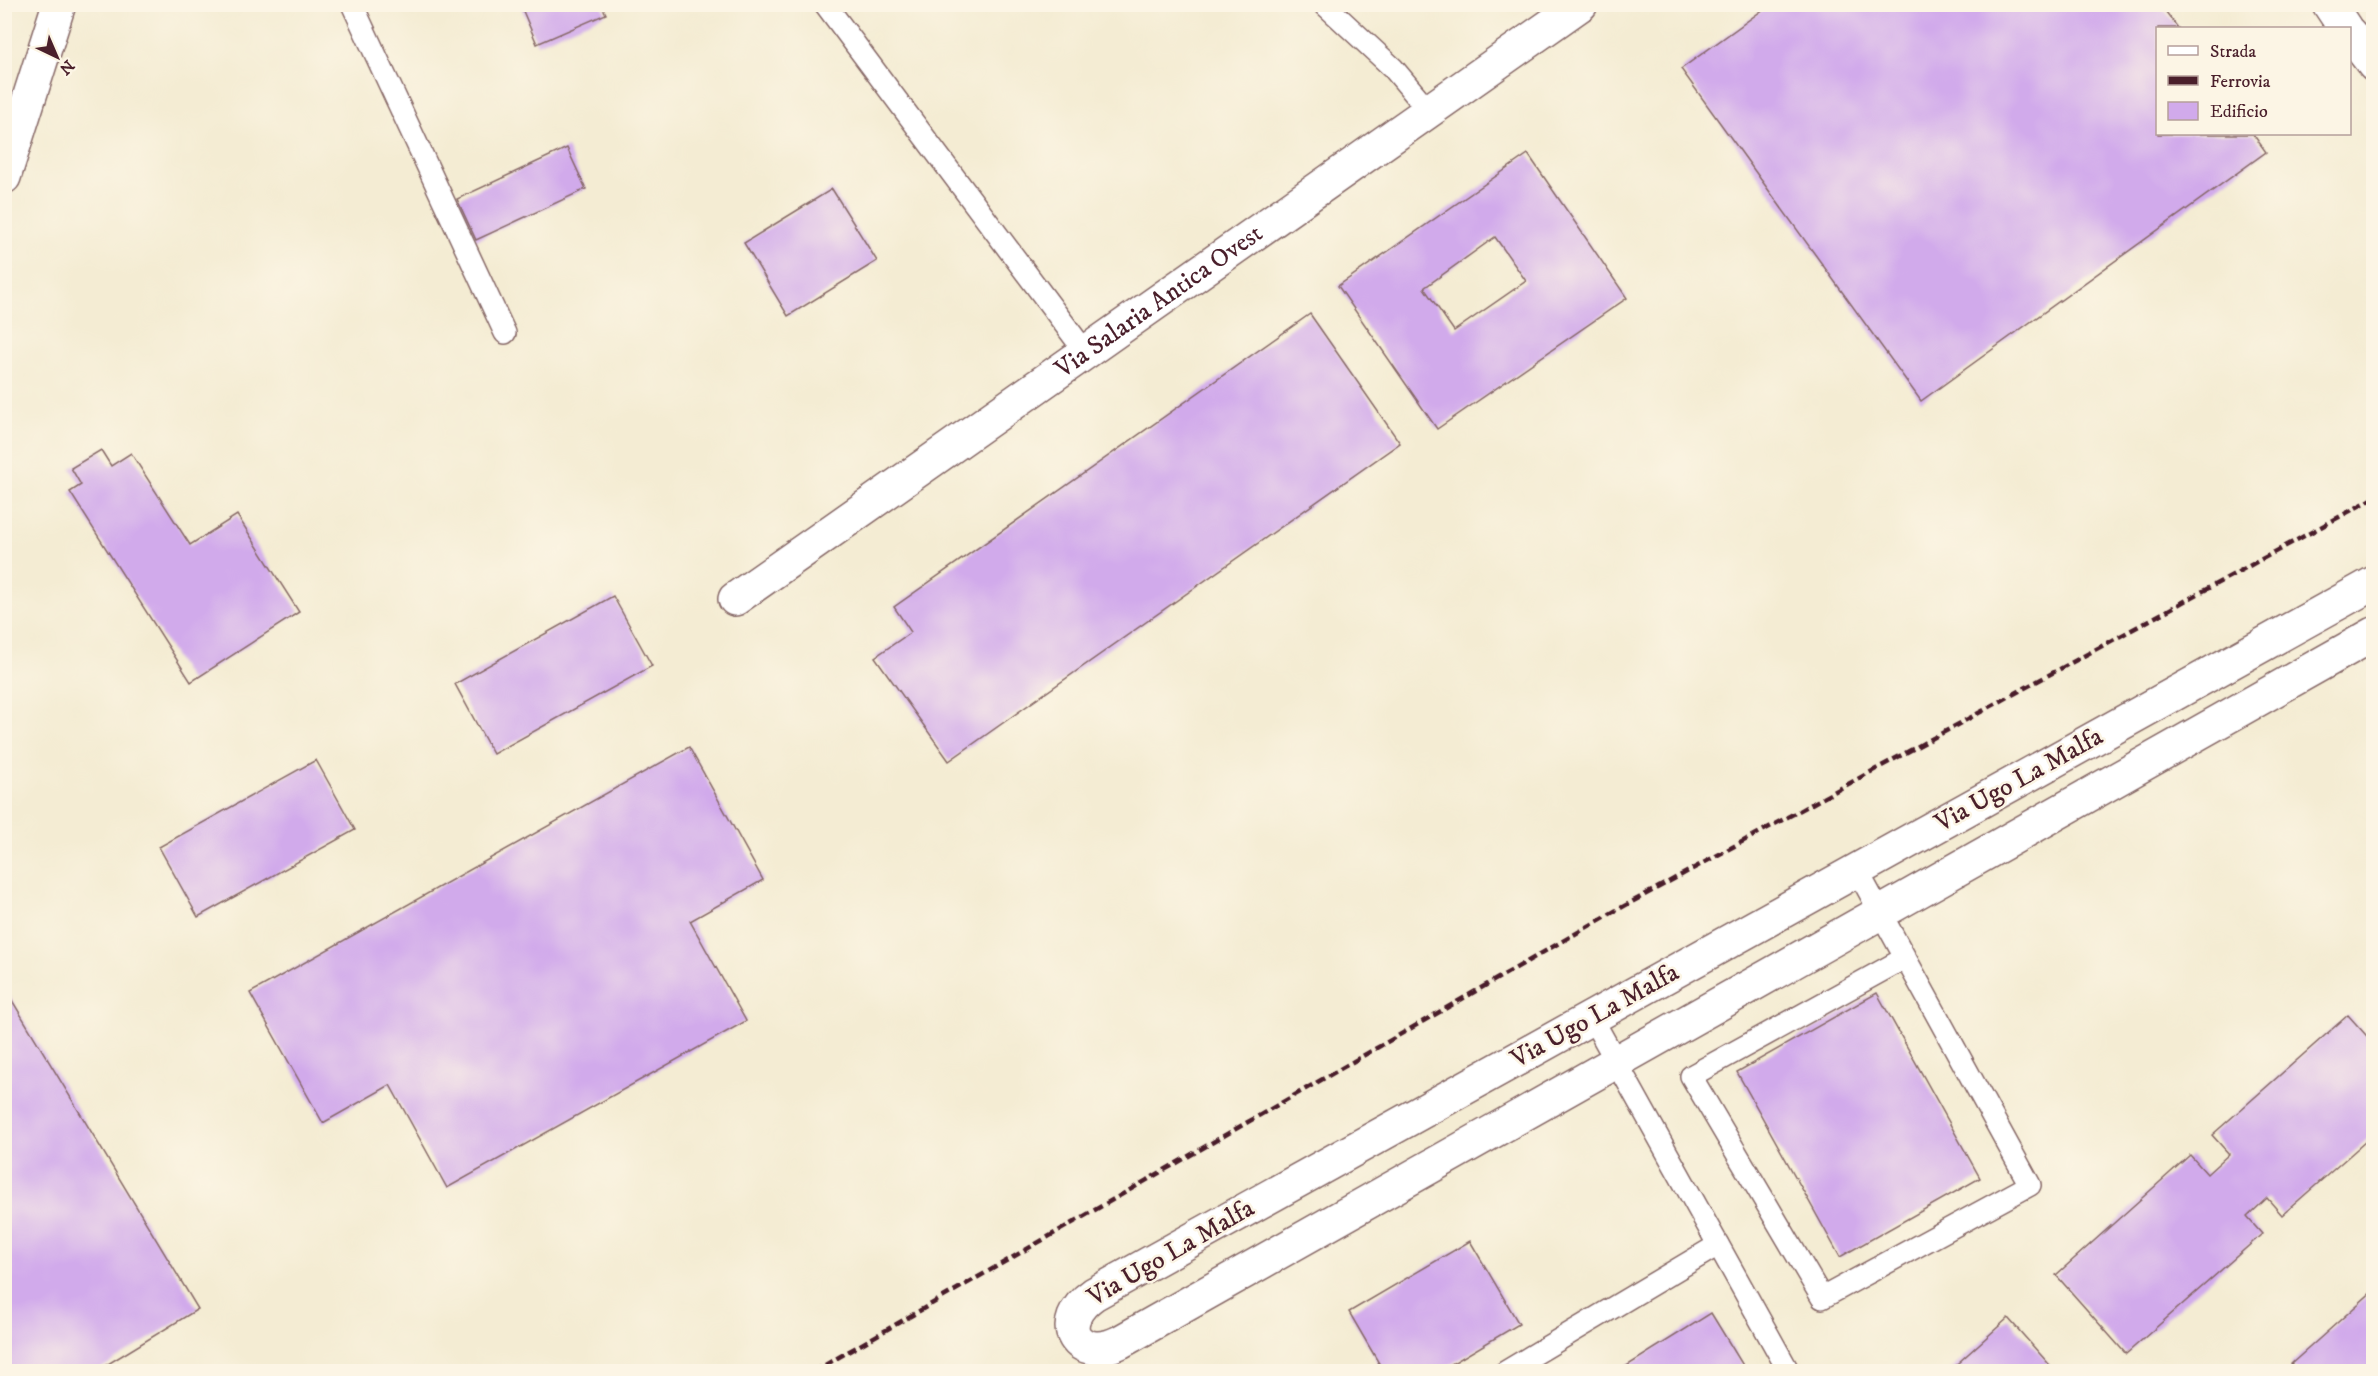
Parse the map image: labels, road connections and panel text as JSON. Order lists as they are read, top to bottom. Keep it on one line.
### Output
{"streets":{"street":["Via Salaria Antica Ovest","Via Ugo La Malfa"]},"legend":["Strada","Ferrovia","Edificio"],"north":"bottom right"}
